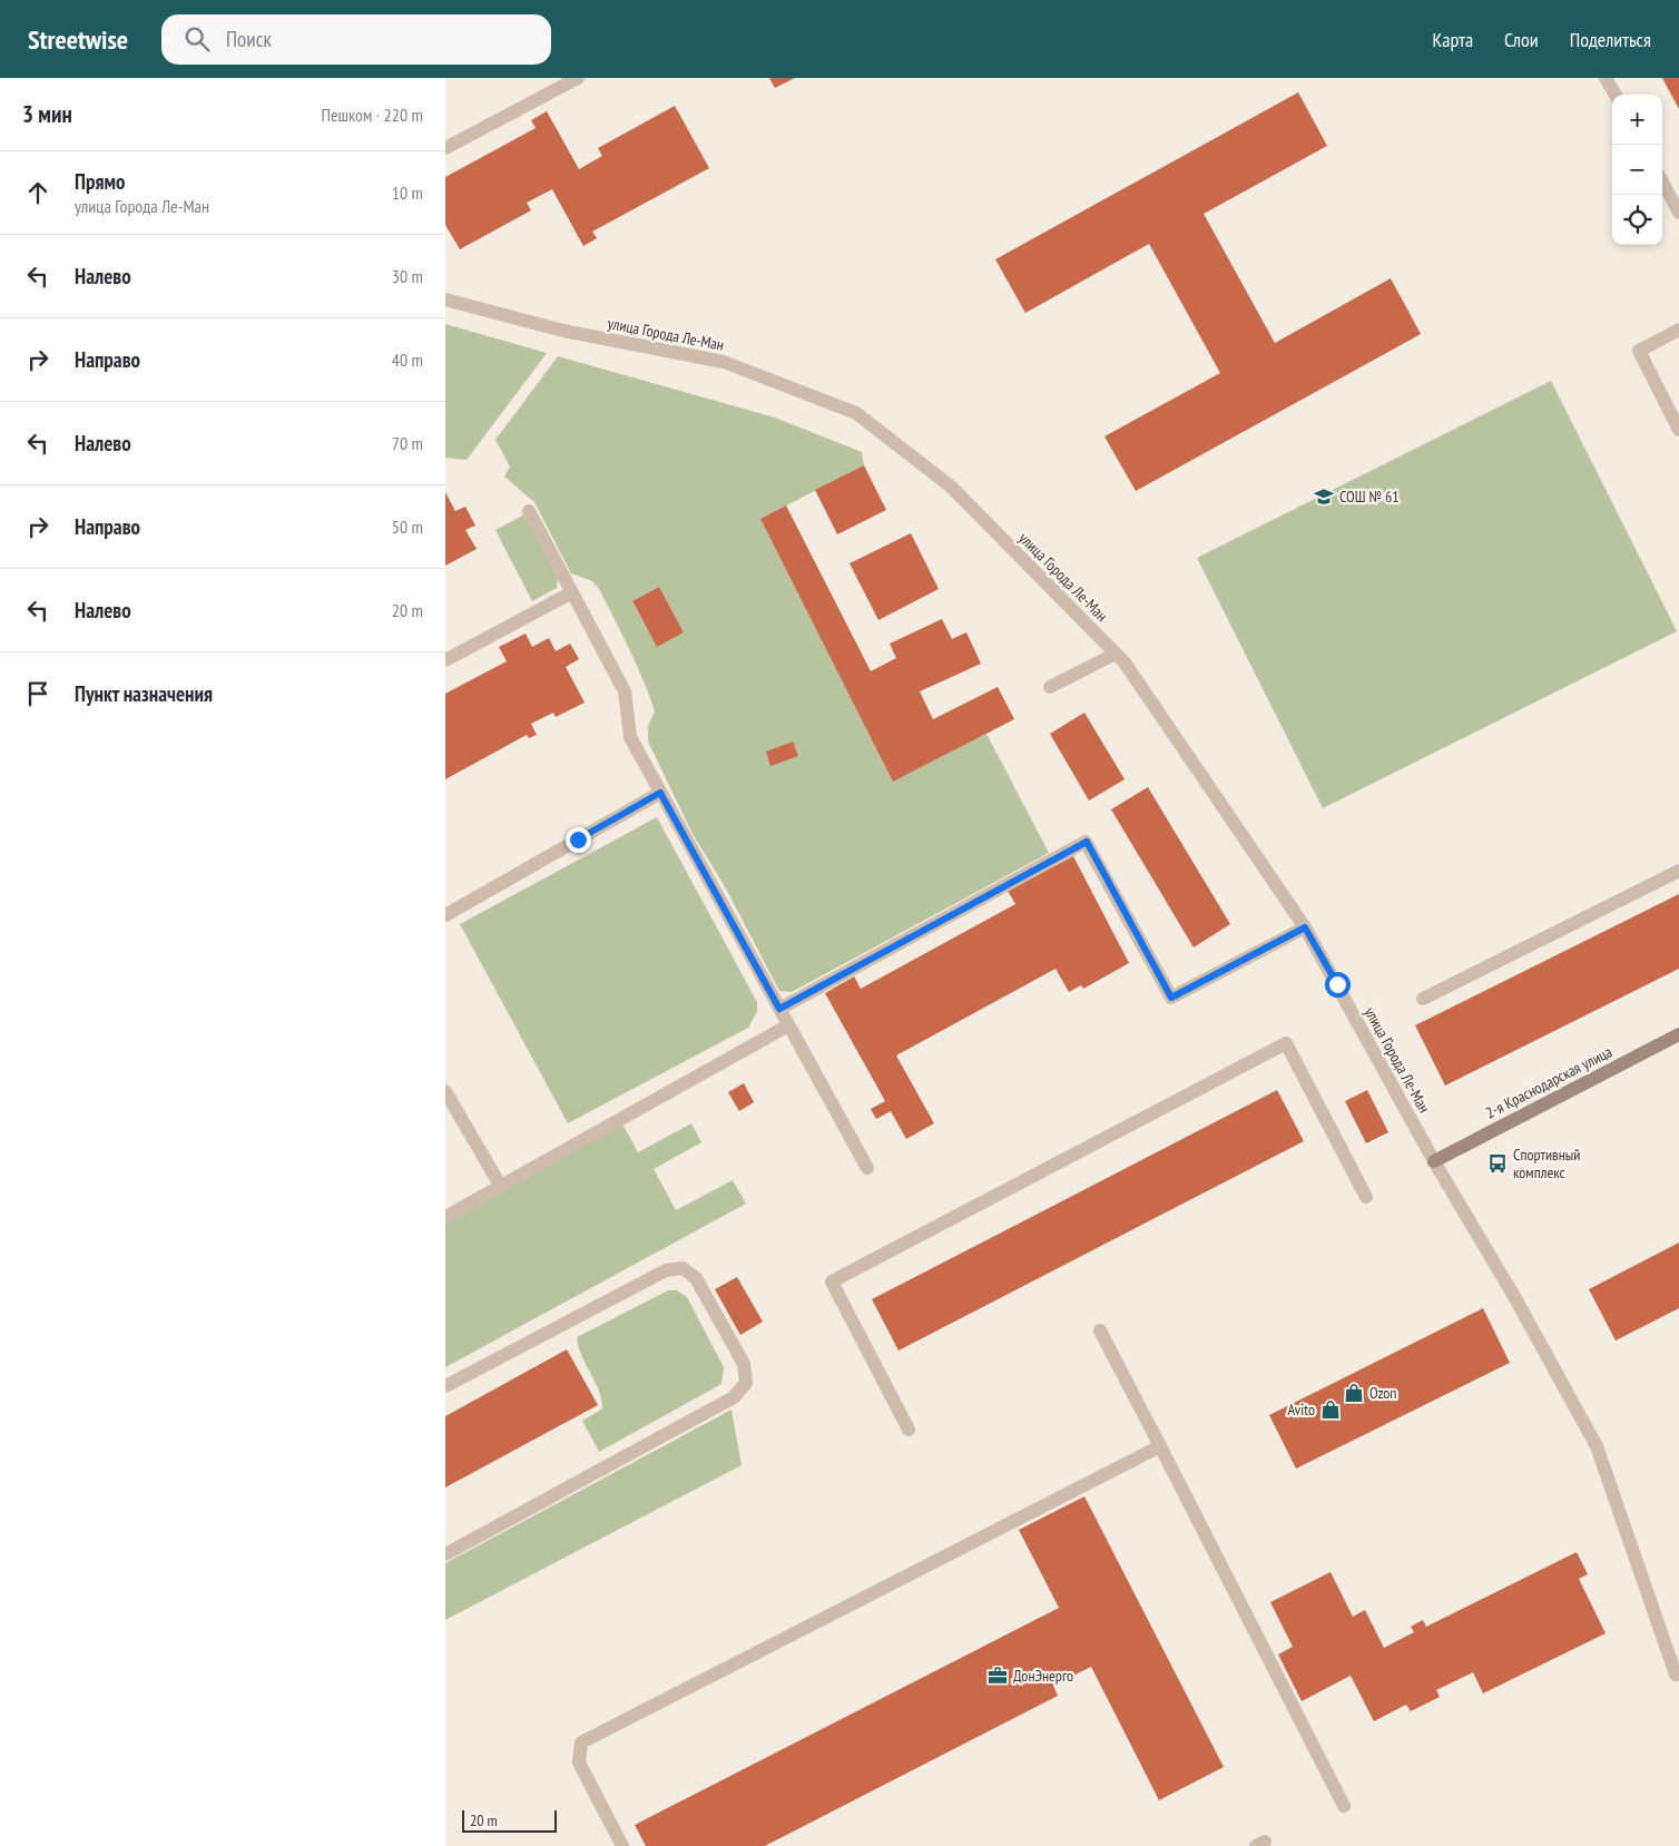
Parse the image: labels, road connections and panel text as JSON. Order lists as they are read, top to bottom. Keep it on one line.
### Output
{"streets":{"street":["улица Города Ле-Ман","2-я Краснодарская улица"]},"crossings":[["улица Города Ле-Ман","2-я Краснодарская улица"]],"places":{"school or university":["СОШ № 61"],"bus stop":["Спортивный комплекс"],"shop":["Ozon","Avito"],"office":["ДонЭнерго"]},"scale_bar":"20 m","page":{"header":"Streetwise","search":"Поиск","nav":["Карта","Слои","Поделиться"],"heading":["3 мин","Пешком · 220 m"],"map_buttons":["+","−"],"list":[["Прямо","улица Города Ле-Ман","10 m"],["Налево","30 m"],["Направо","40 m"],["Налево","70 m"],["Направо","50 m"],["Налево","20 m"],"Пункт назначения"],"scale":"20 m"}}
